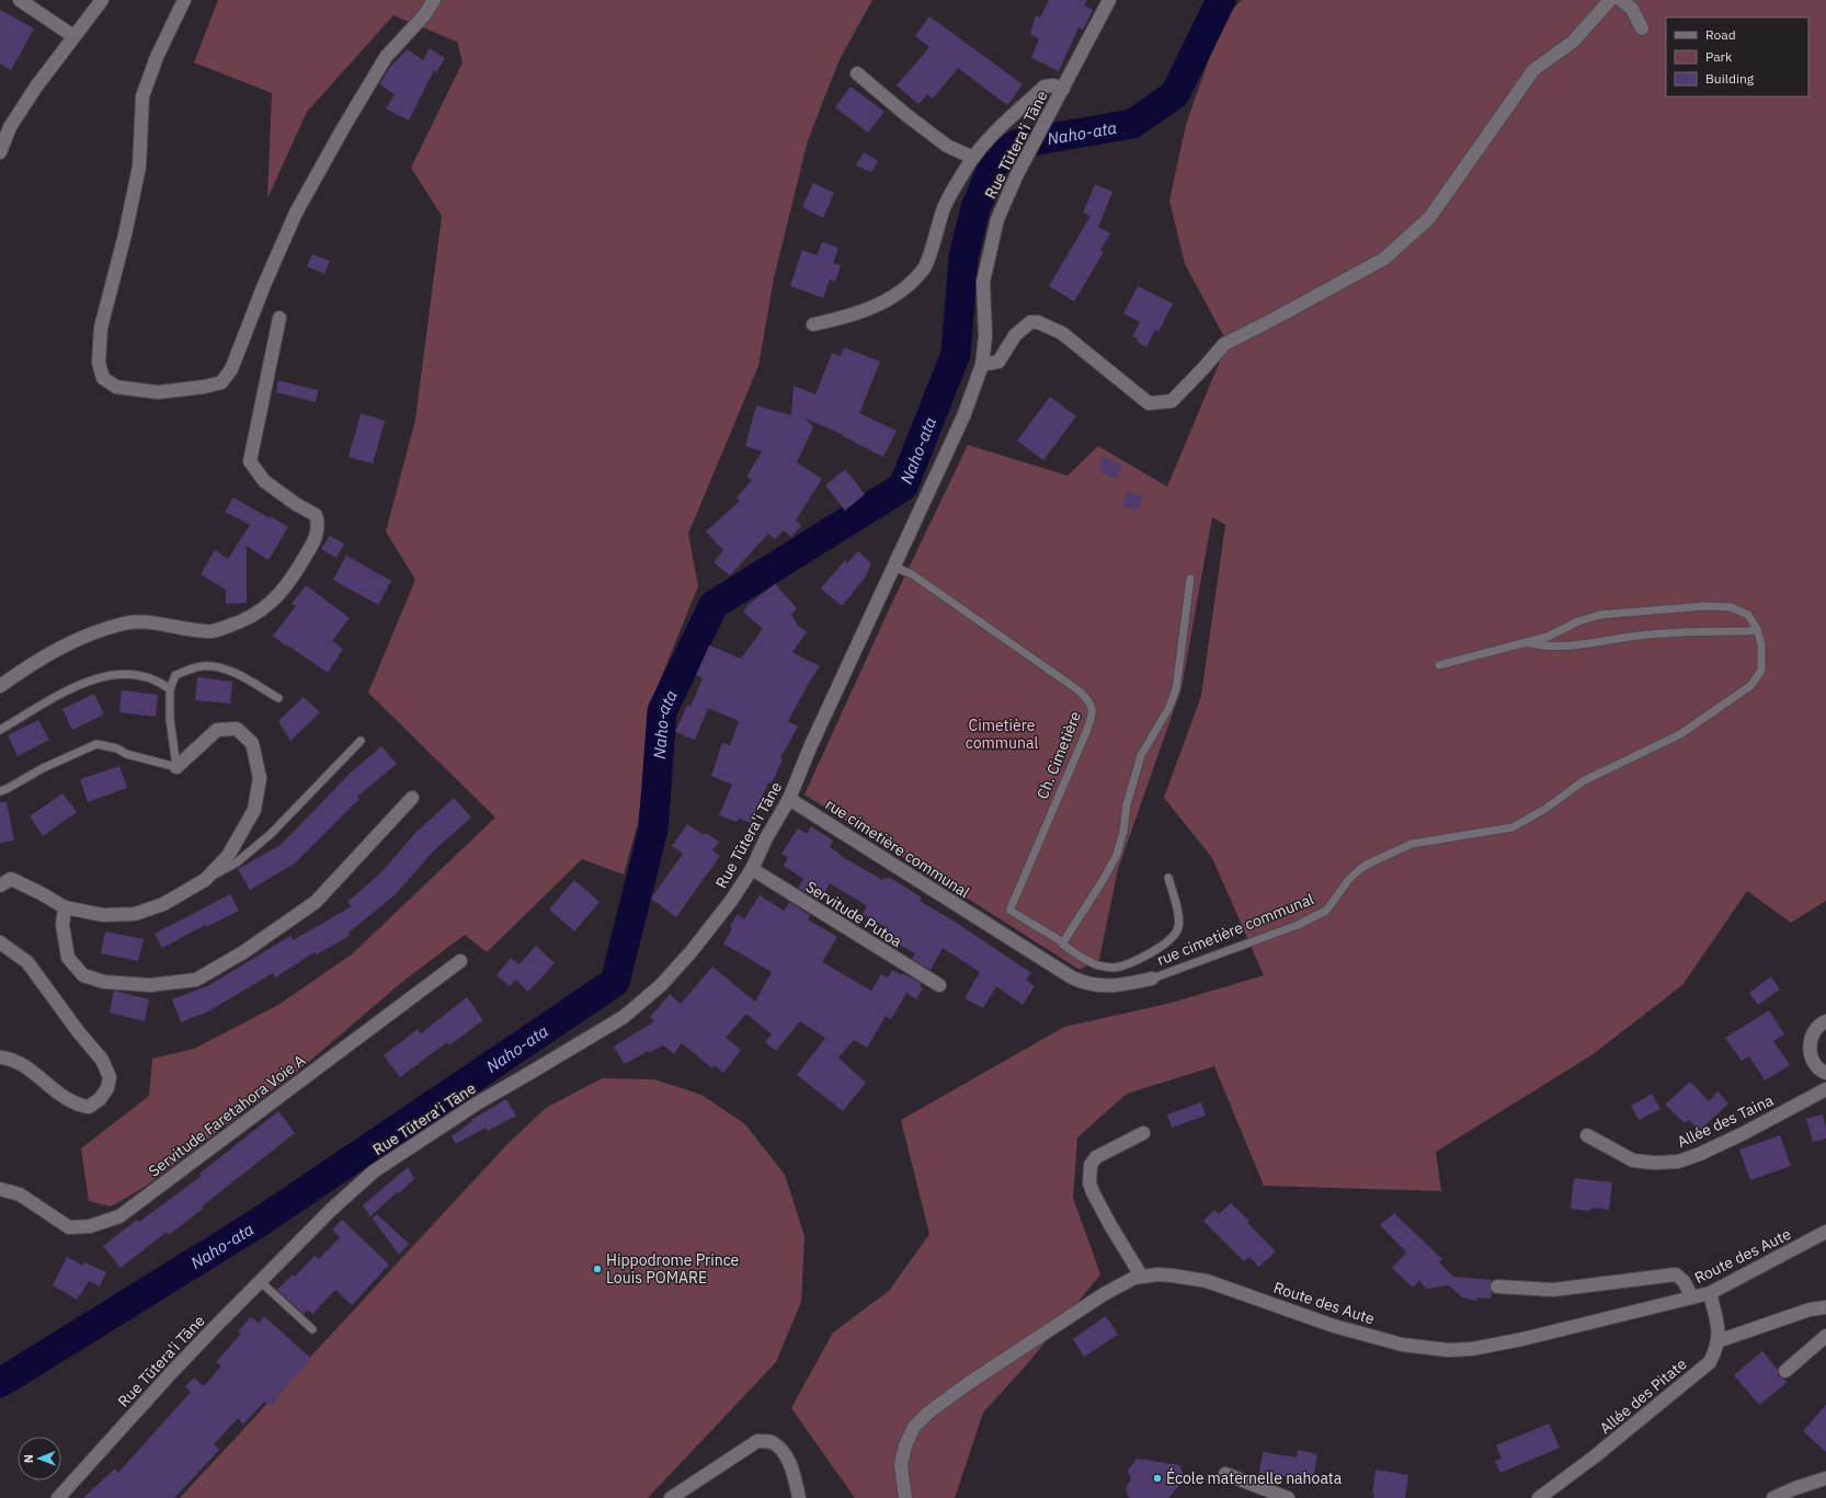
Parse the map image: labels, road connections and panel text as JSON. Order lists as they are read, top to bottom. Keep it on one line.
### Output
{"streets":{"street":["Rue Tūtera'i Tāne","rue cimetière communal","Servitude Putoa","Servitude Faretahora Voie A","Allée des Taina","Route des Aute","Allée des Pitate"],"lane":["Ch. Cimetière"]},"crossings":[["Rue Tūtera'i Tāne","Ch. Cimetière"],["Rue Tūtera'i Tāne","rue cimetière communal"],["Rue Tūtera'i Tāne","Servitude Putoa"],["Route des Aute","Allée des Pitate"]],"water":["Naho-ata"],"parks":["Cimetière communal"],"places":["Hippodrome Prince Louis POMARE","École maternelle nahoata"],"legend":["Road","Park","Building"],"north":"left"}
